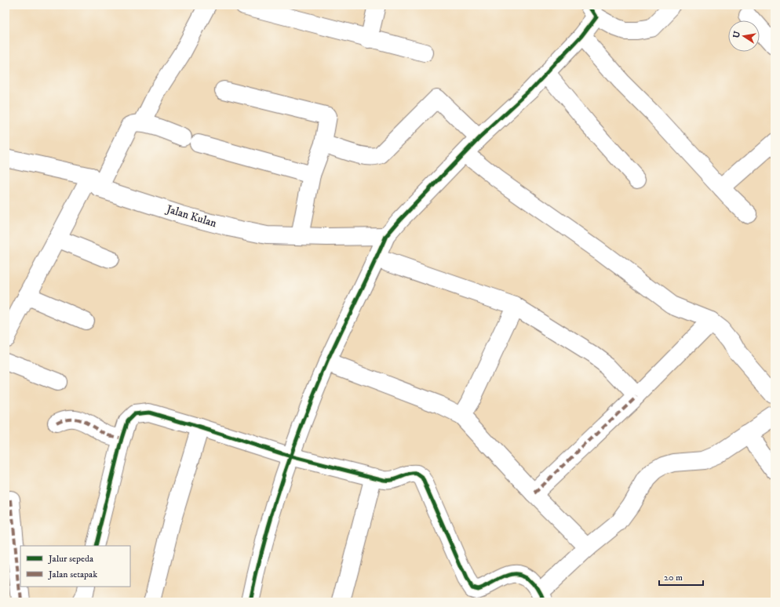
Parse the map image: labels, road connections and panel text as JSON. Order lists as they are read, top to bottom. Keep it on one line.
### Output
{"streets":{"street":["Jalan Kulan"]},"legend":["Jalur sepeda","Jalan setapak"],"scale_bar":"20 m","north":"left"}
